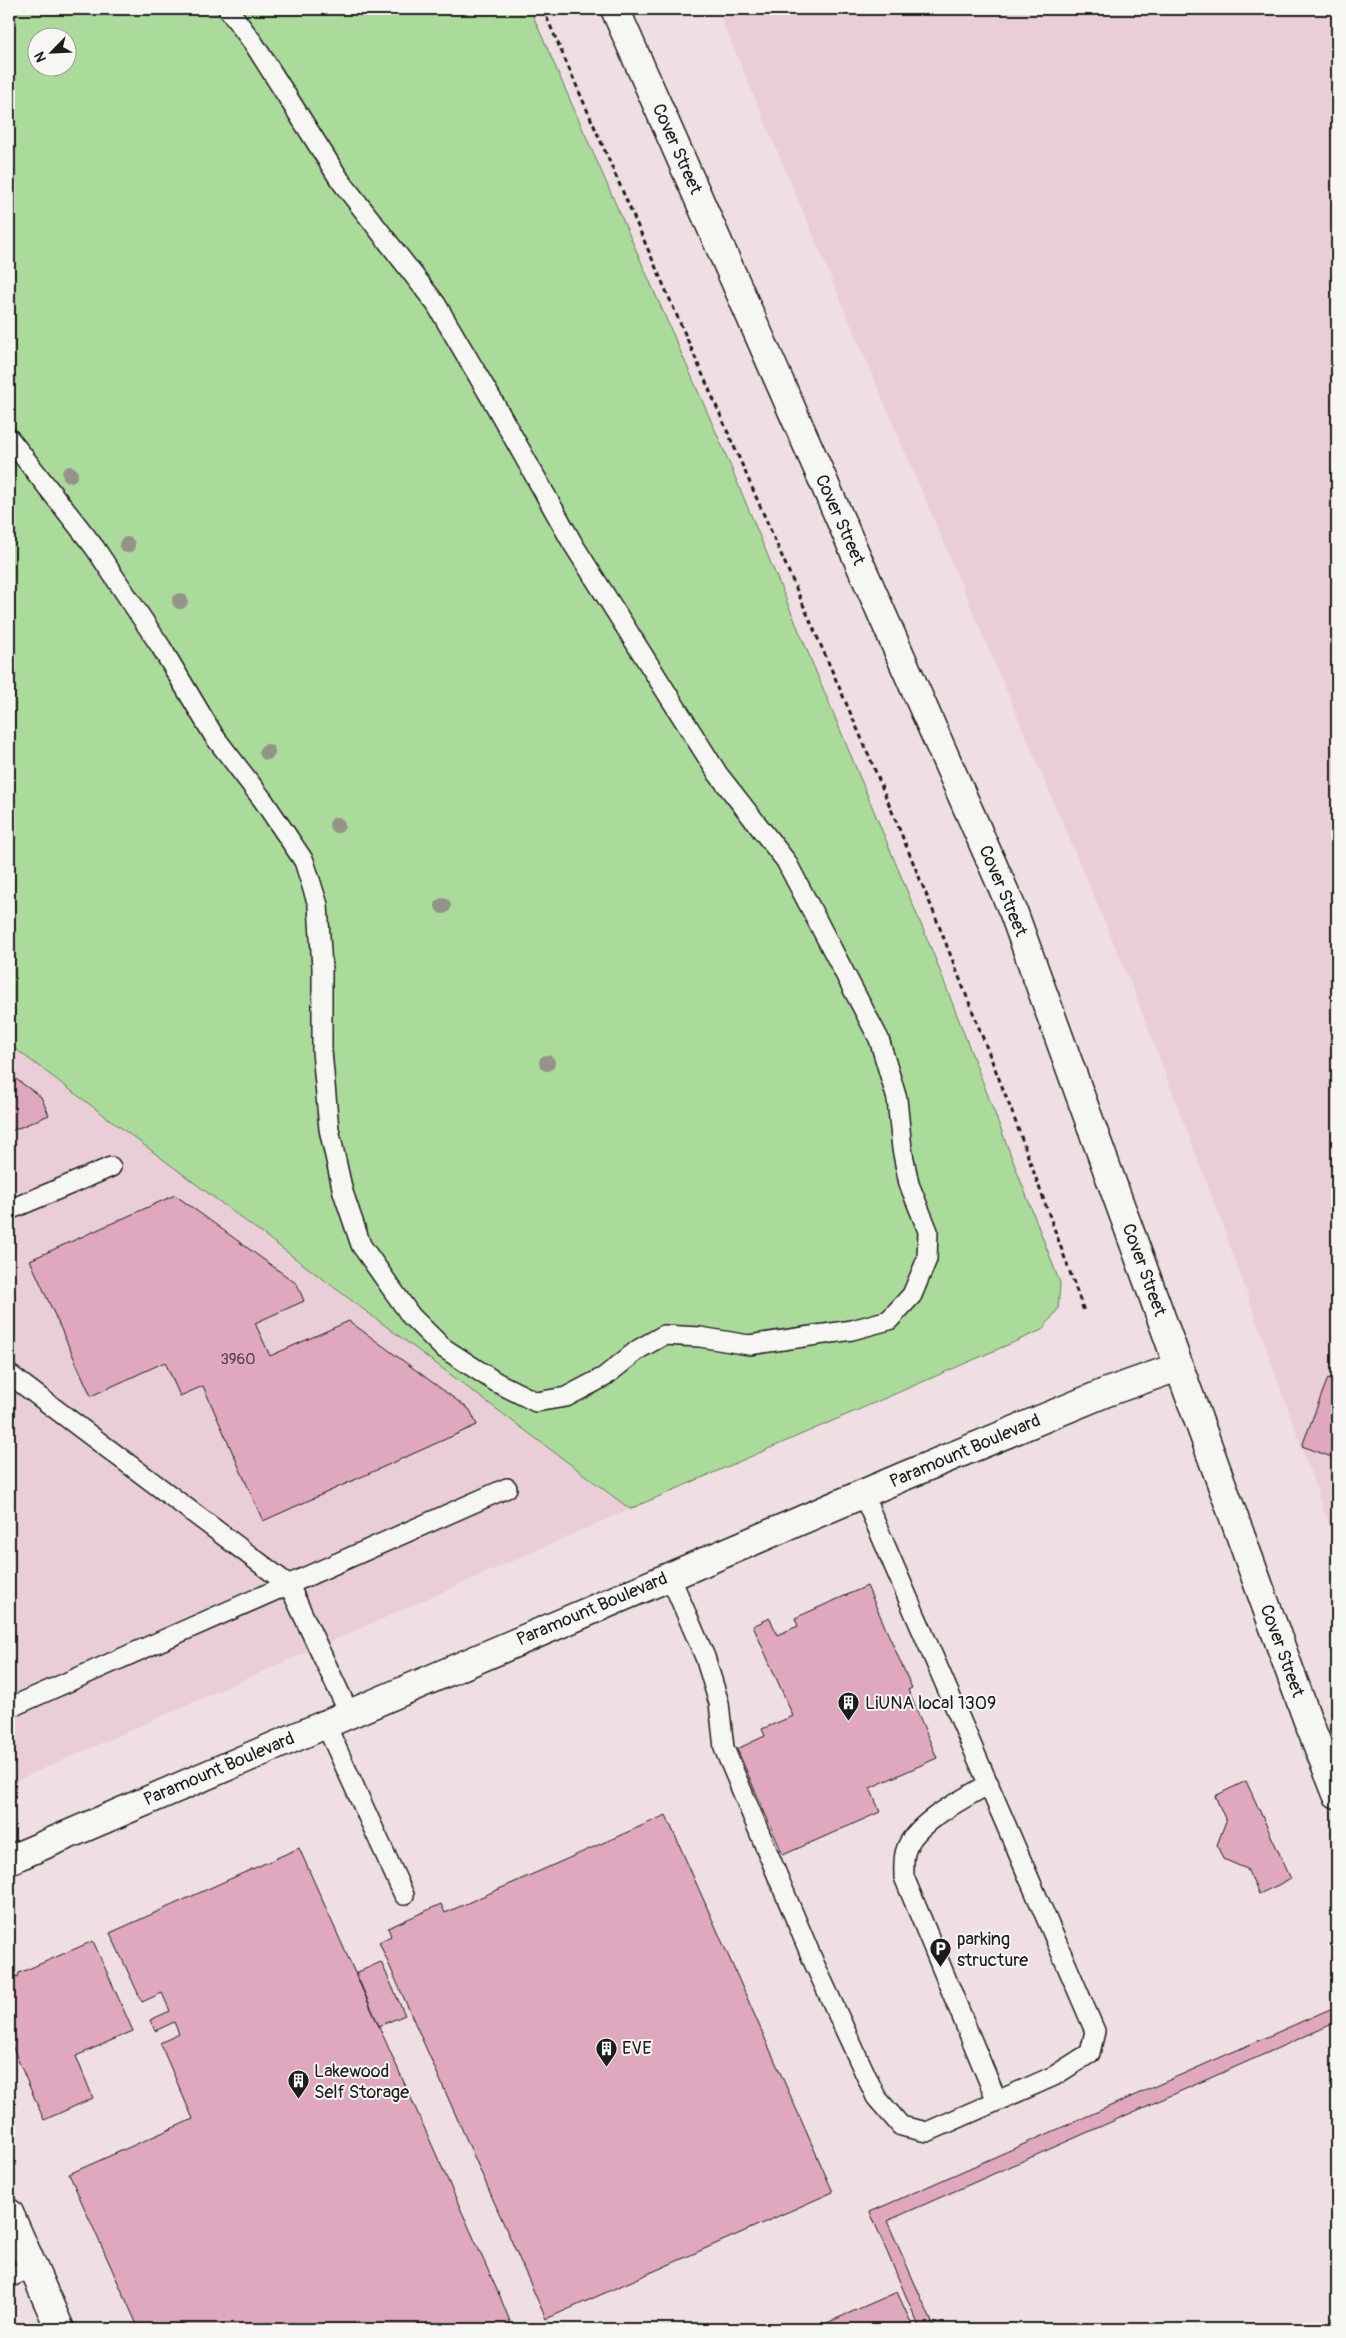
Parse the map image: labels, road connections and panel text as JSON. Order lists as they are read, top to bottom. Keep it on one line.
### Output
{"streets":{"street":["Cover Street","Paramount Boulevard"]},"crossings":[["Cover Street","Paramount Boulevard"]],"places":{"building":["LiUNA local 1309","EVE","Lakewood Self Storage"],"parking":["parking structure"]},"house_numbers":["3960"],"north":"bottom left"}
